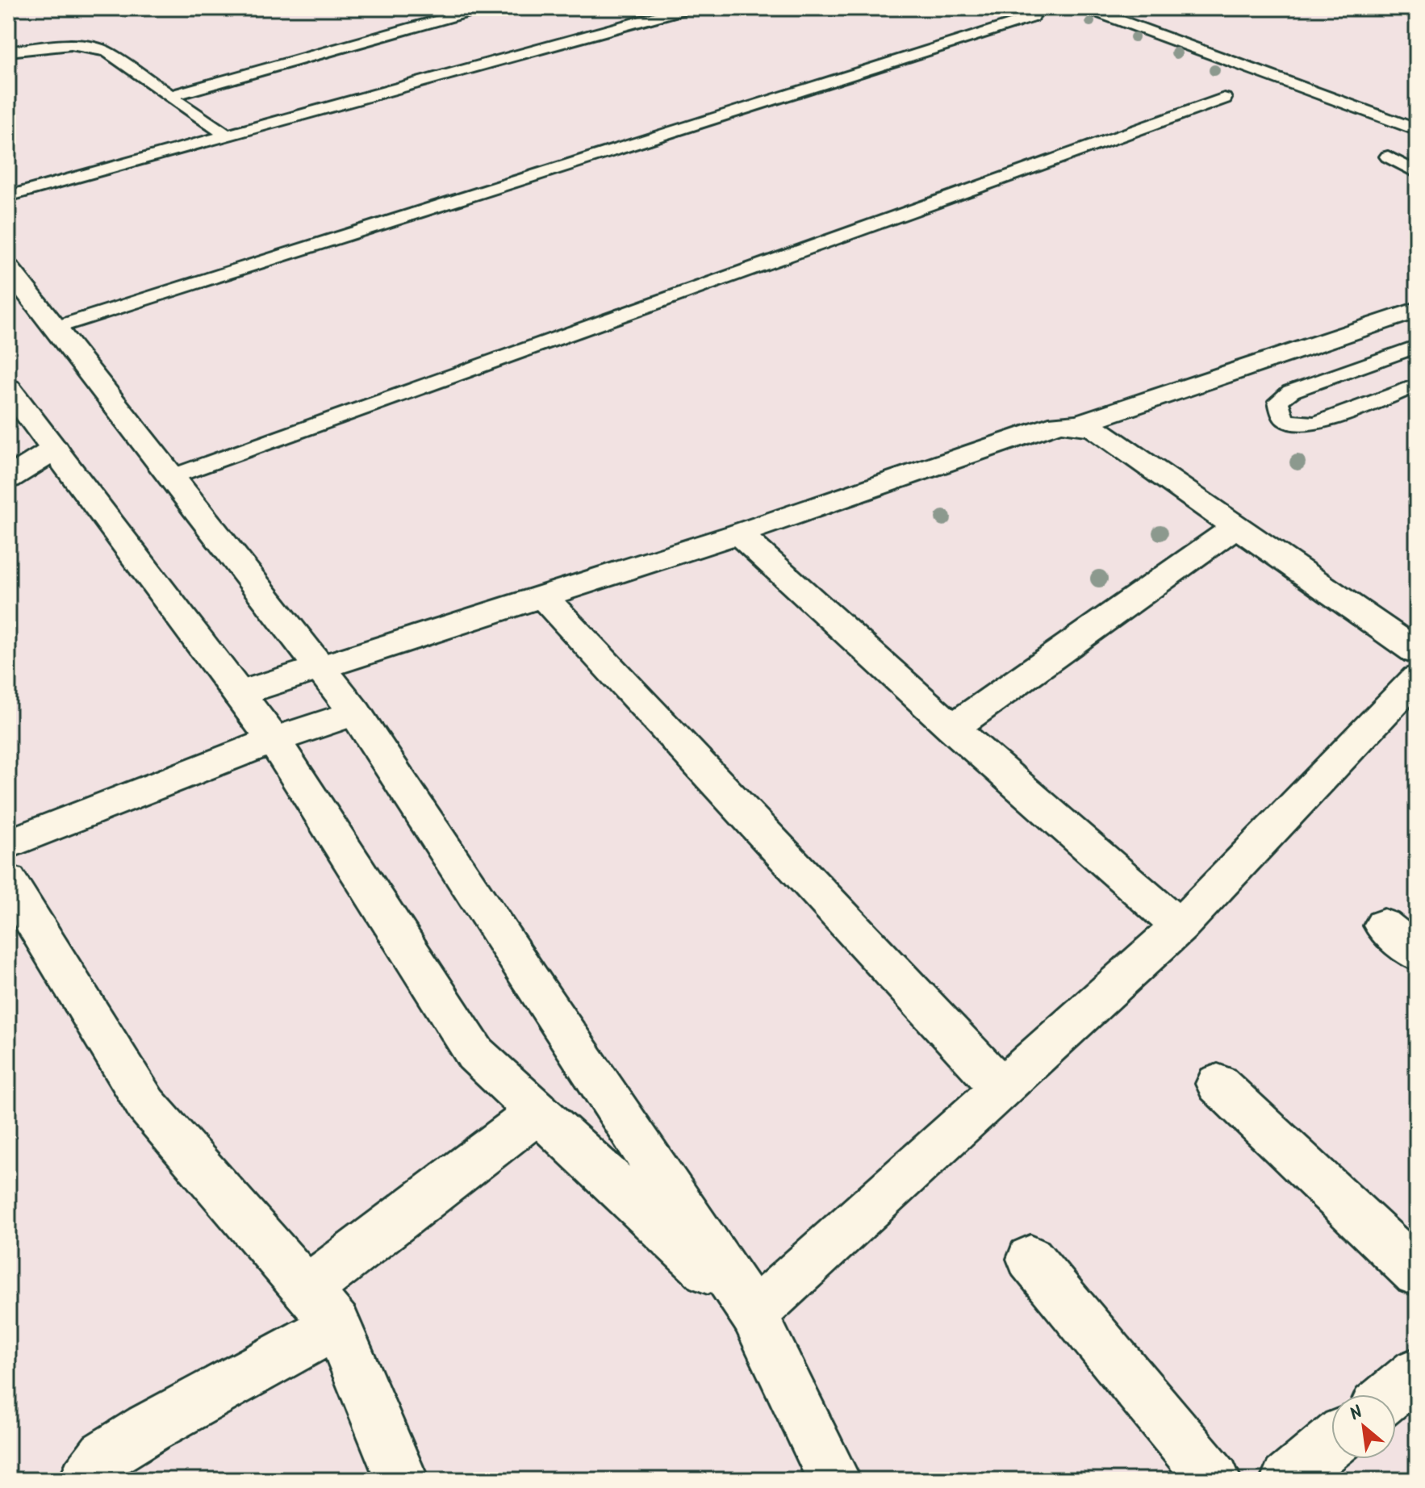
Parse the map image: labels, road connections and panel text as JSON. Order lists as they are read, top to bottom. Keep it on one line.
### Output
{"north":"top left"}
